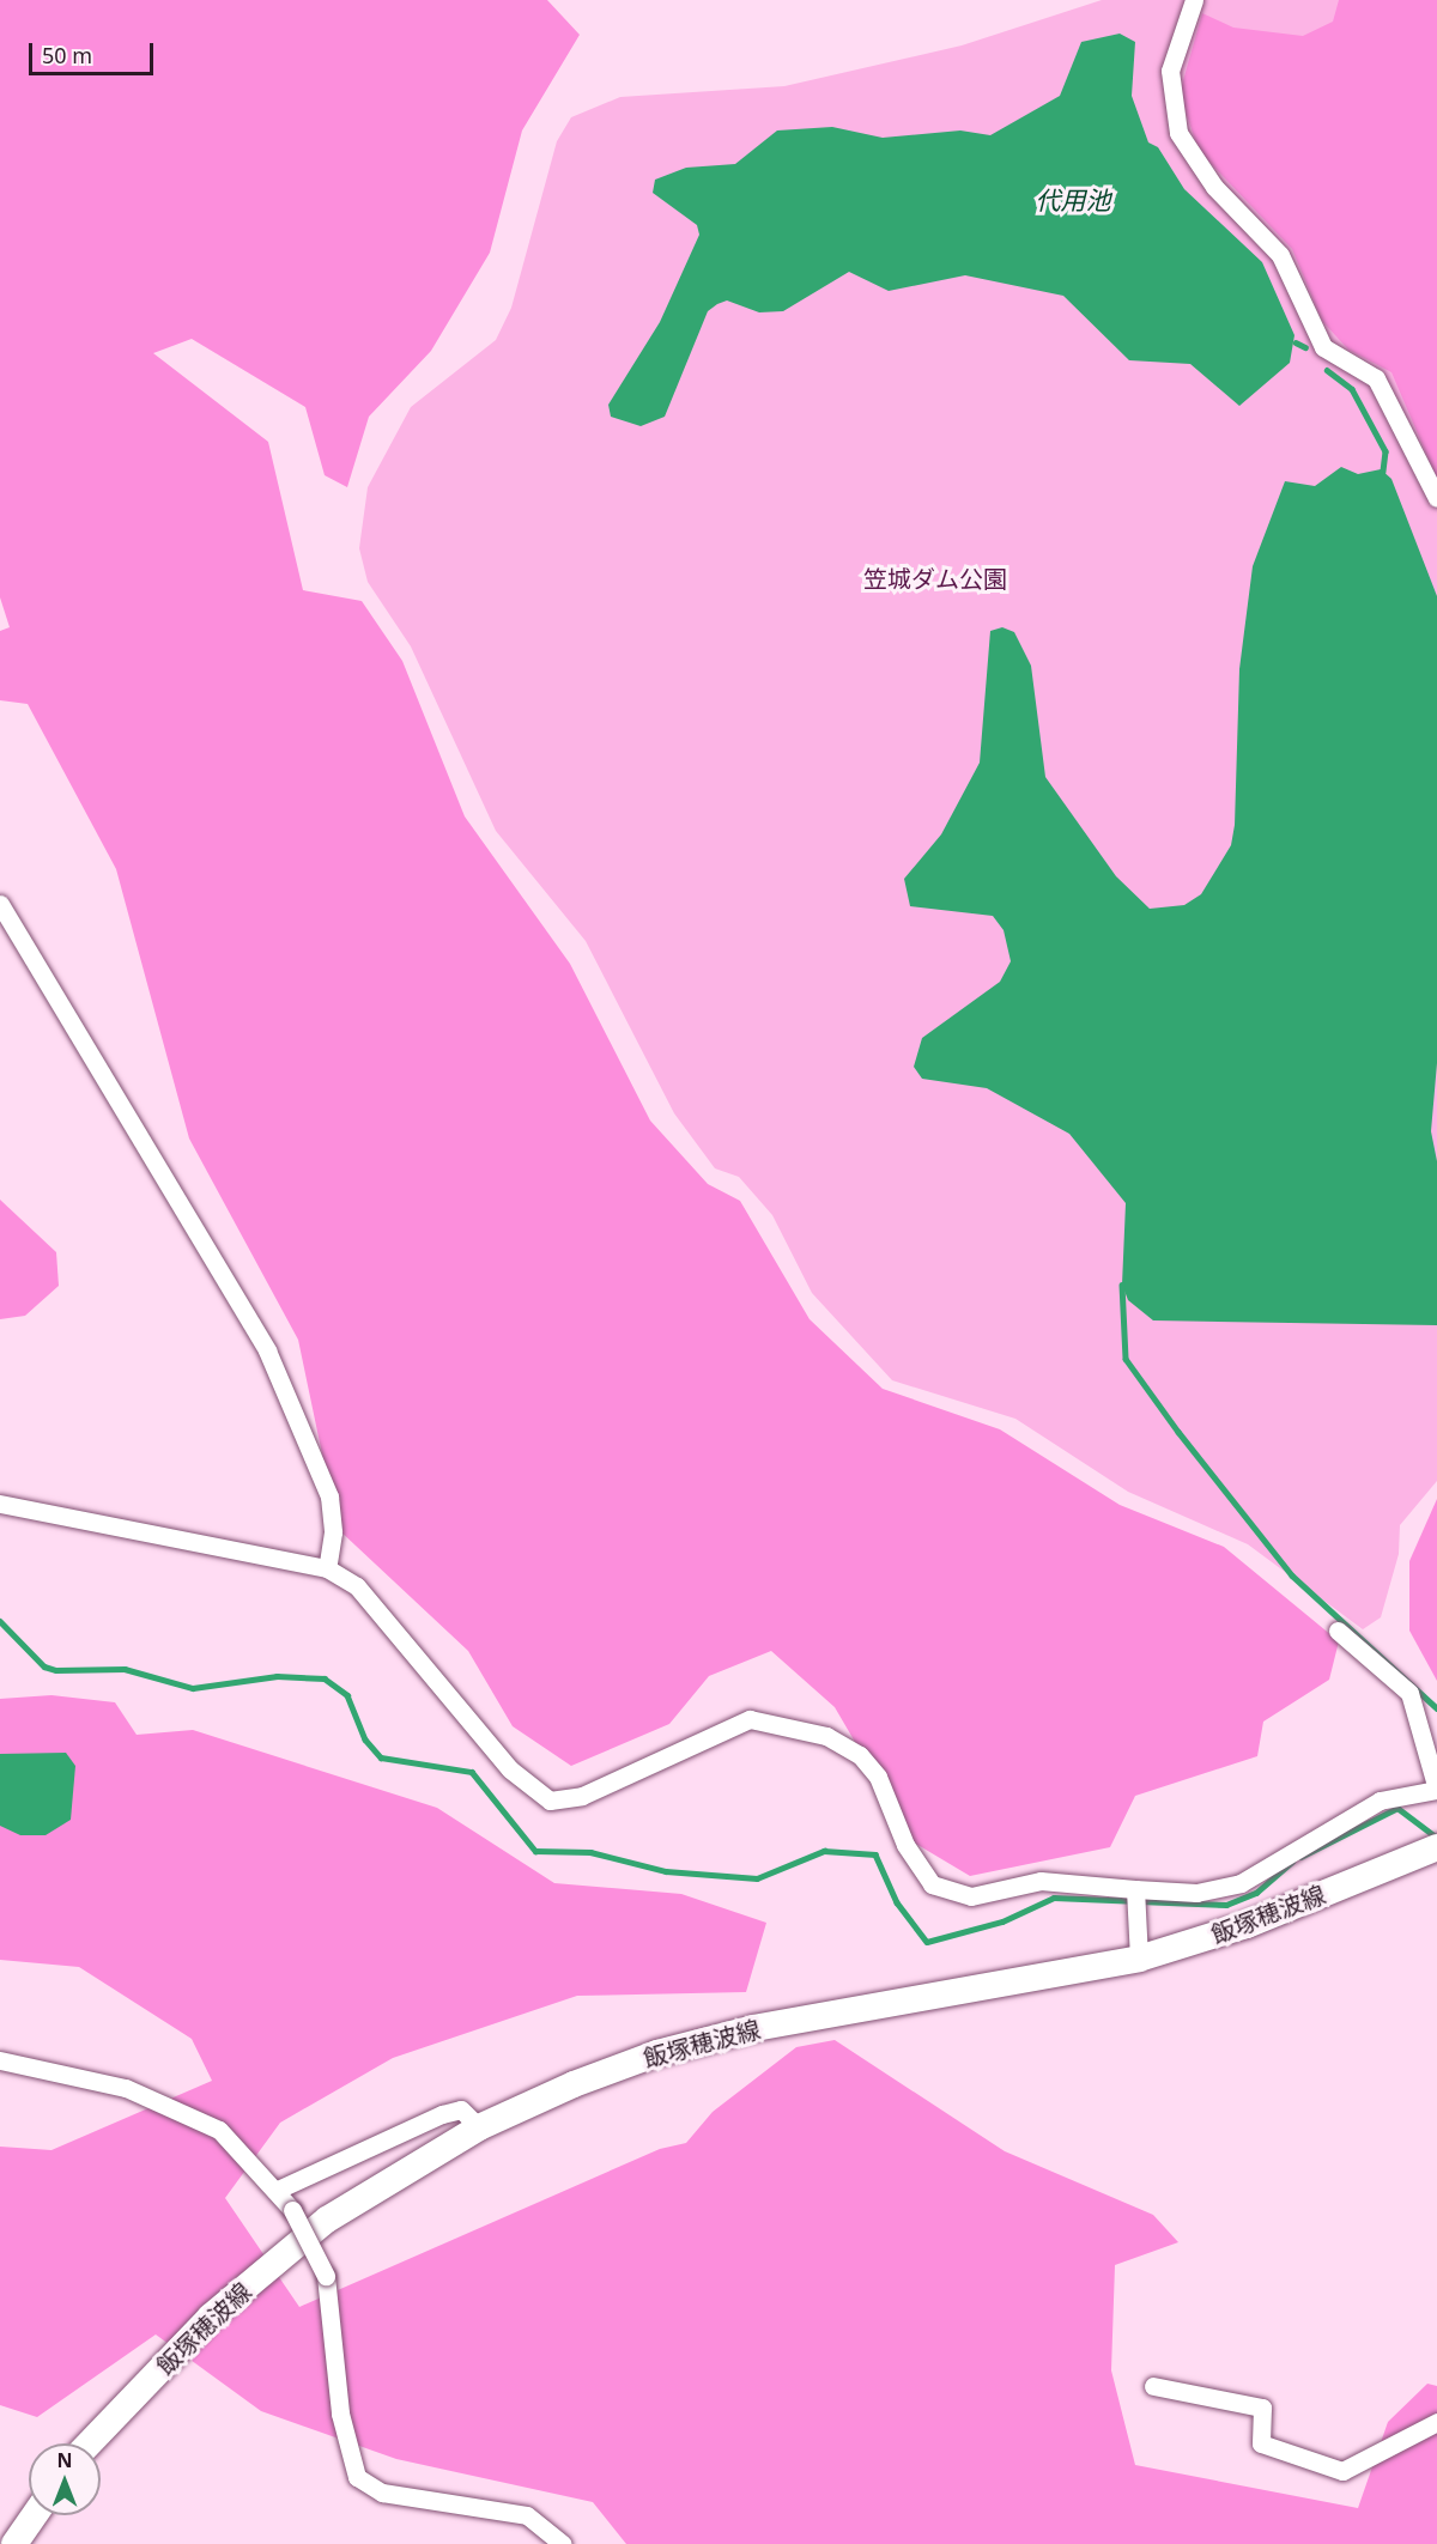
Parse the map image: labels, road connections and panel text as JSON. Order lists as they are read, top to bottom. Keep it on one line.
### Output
{"streets":{"main road":["飯塚穂波線"]},"water":["代用池"],"parks":["笠城ダム公園"],"scale_bar":"50 m","north":"top"}
